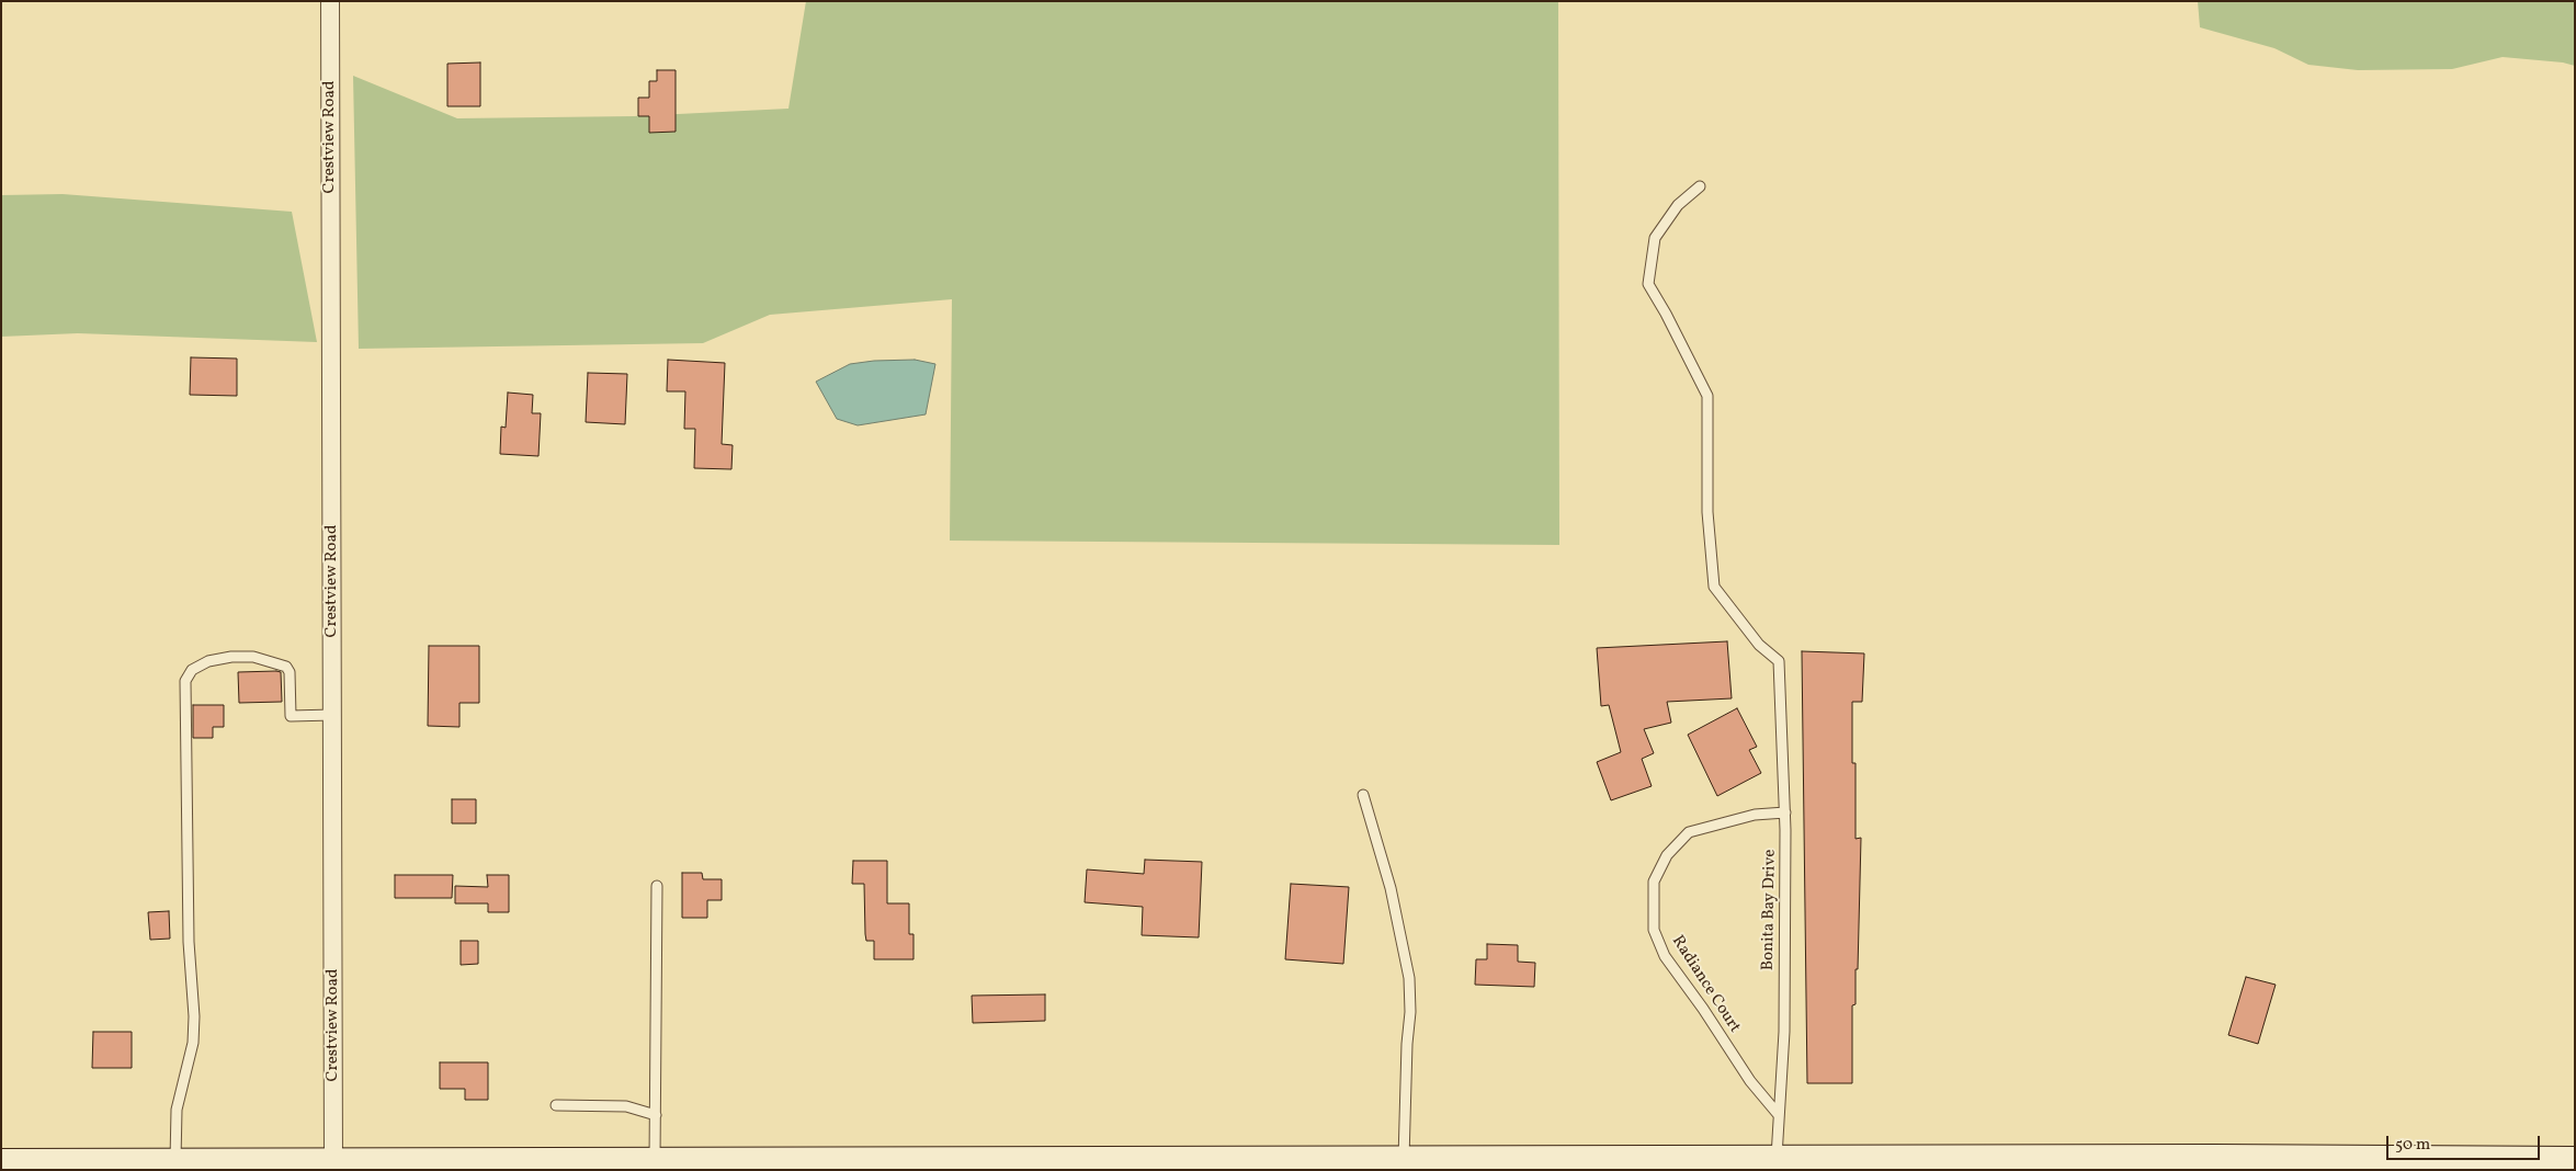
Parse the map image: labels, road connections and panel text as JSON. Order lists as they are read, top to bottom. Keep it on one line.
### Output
{"streets":{"street":["Crestview Road"],"lane":["Bonita Bay Drive","Radiance Court"]},"crossings":[["Bonita Bay Drive","Radiance Court"]],"scale_bar":"50 m"}
